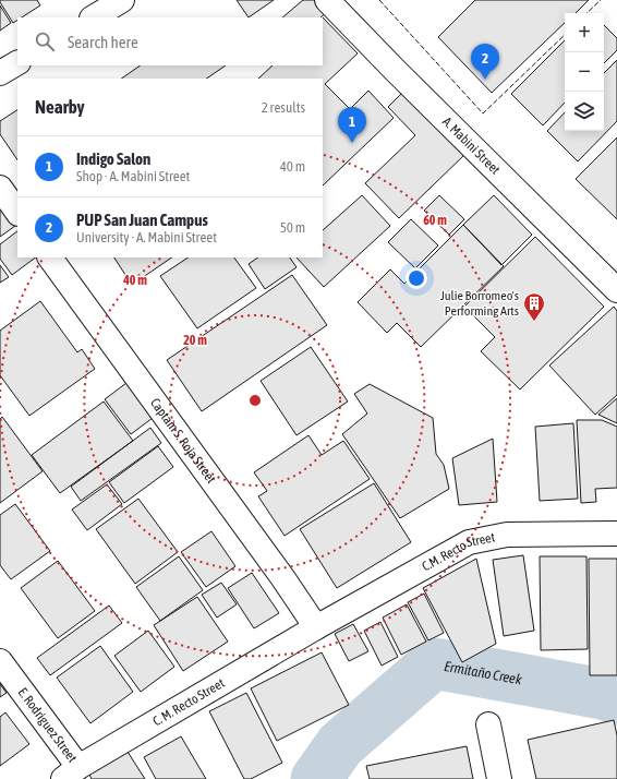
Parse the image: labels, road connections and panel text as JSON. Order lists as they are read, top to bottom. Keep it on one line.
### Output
{"streets":{"street":["A. Mabini Street","Captain S. Roja Street","C.M. Recto Street","C. M. Recto Street","E. Rodriguez Street"]},"crossings":[["Captain S. Roja Street","C.M. Recto Street"],["Captain S. Roja Street","C. M. Recto Street"],["C.M. Recto Street","C. M. Recto Street"],["C. M. Recto Street","E. Rodriguez Street"]],"water":["Ermitaño Creek"],"places":{"building":["Julie Borromeo's Performing Arts"]},"page":{"map_buttons":["+","−"],"search":"Search here","pins":["2","1"],"heading":["Nearby","2 results"],"list":[{"mark":"1","name":"Indigo Salon","note":"Shop · A. Mabini Street","value":"40 m"},{"mark":"2","name":"PUP San Juan Campus","note":"University · A. Mabini Street","value":"50 m"}]},"rings":["60 m","40 m","20 m"]}
